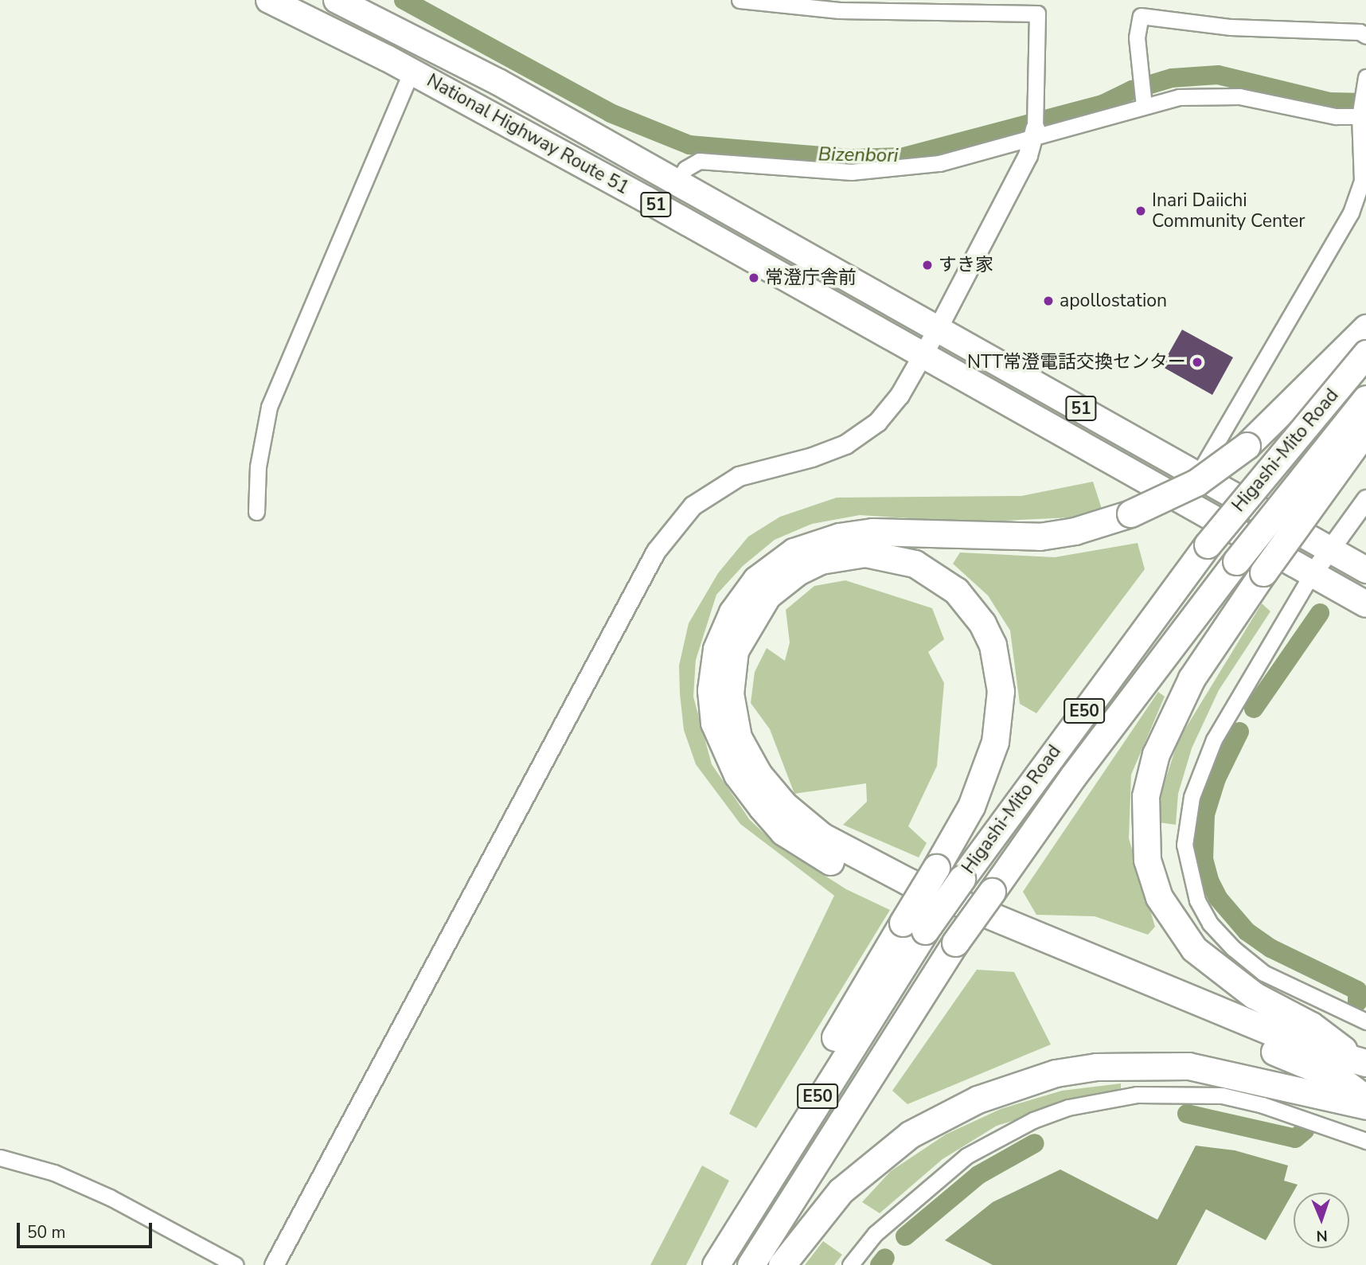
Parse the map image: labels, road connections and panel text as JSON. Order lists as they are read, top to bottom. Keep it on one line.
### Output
{"streets":{"highway":["National Highway Route 51","51","Higashi-Mito Road","E50"]},"water":["Bizenbori"],"places":["Inari Daiichi Community Center","すき家","常澄庁舎前","apollostation","NTT常澄電話交換センター"],"scale_bar":"50 m","north":"bottom"}
